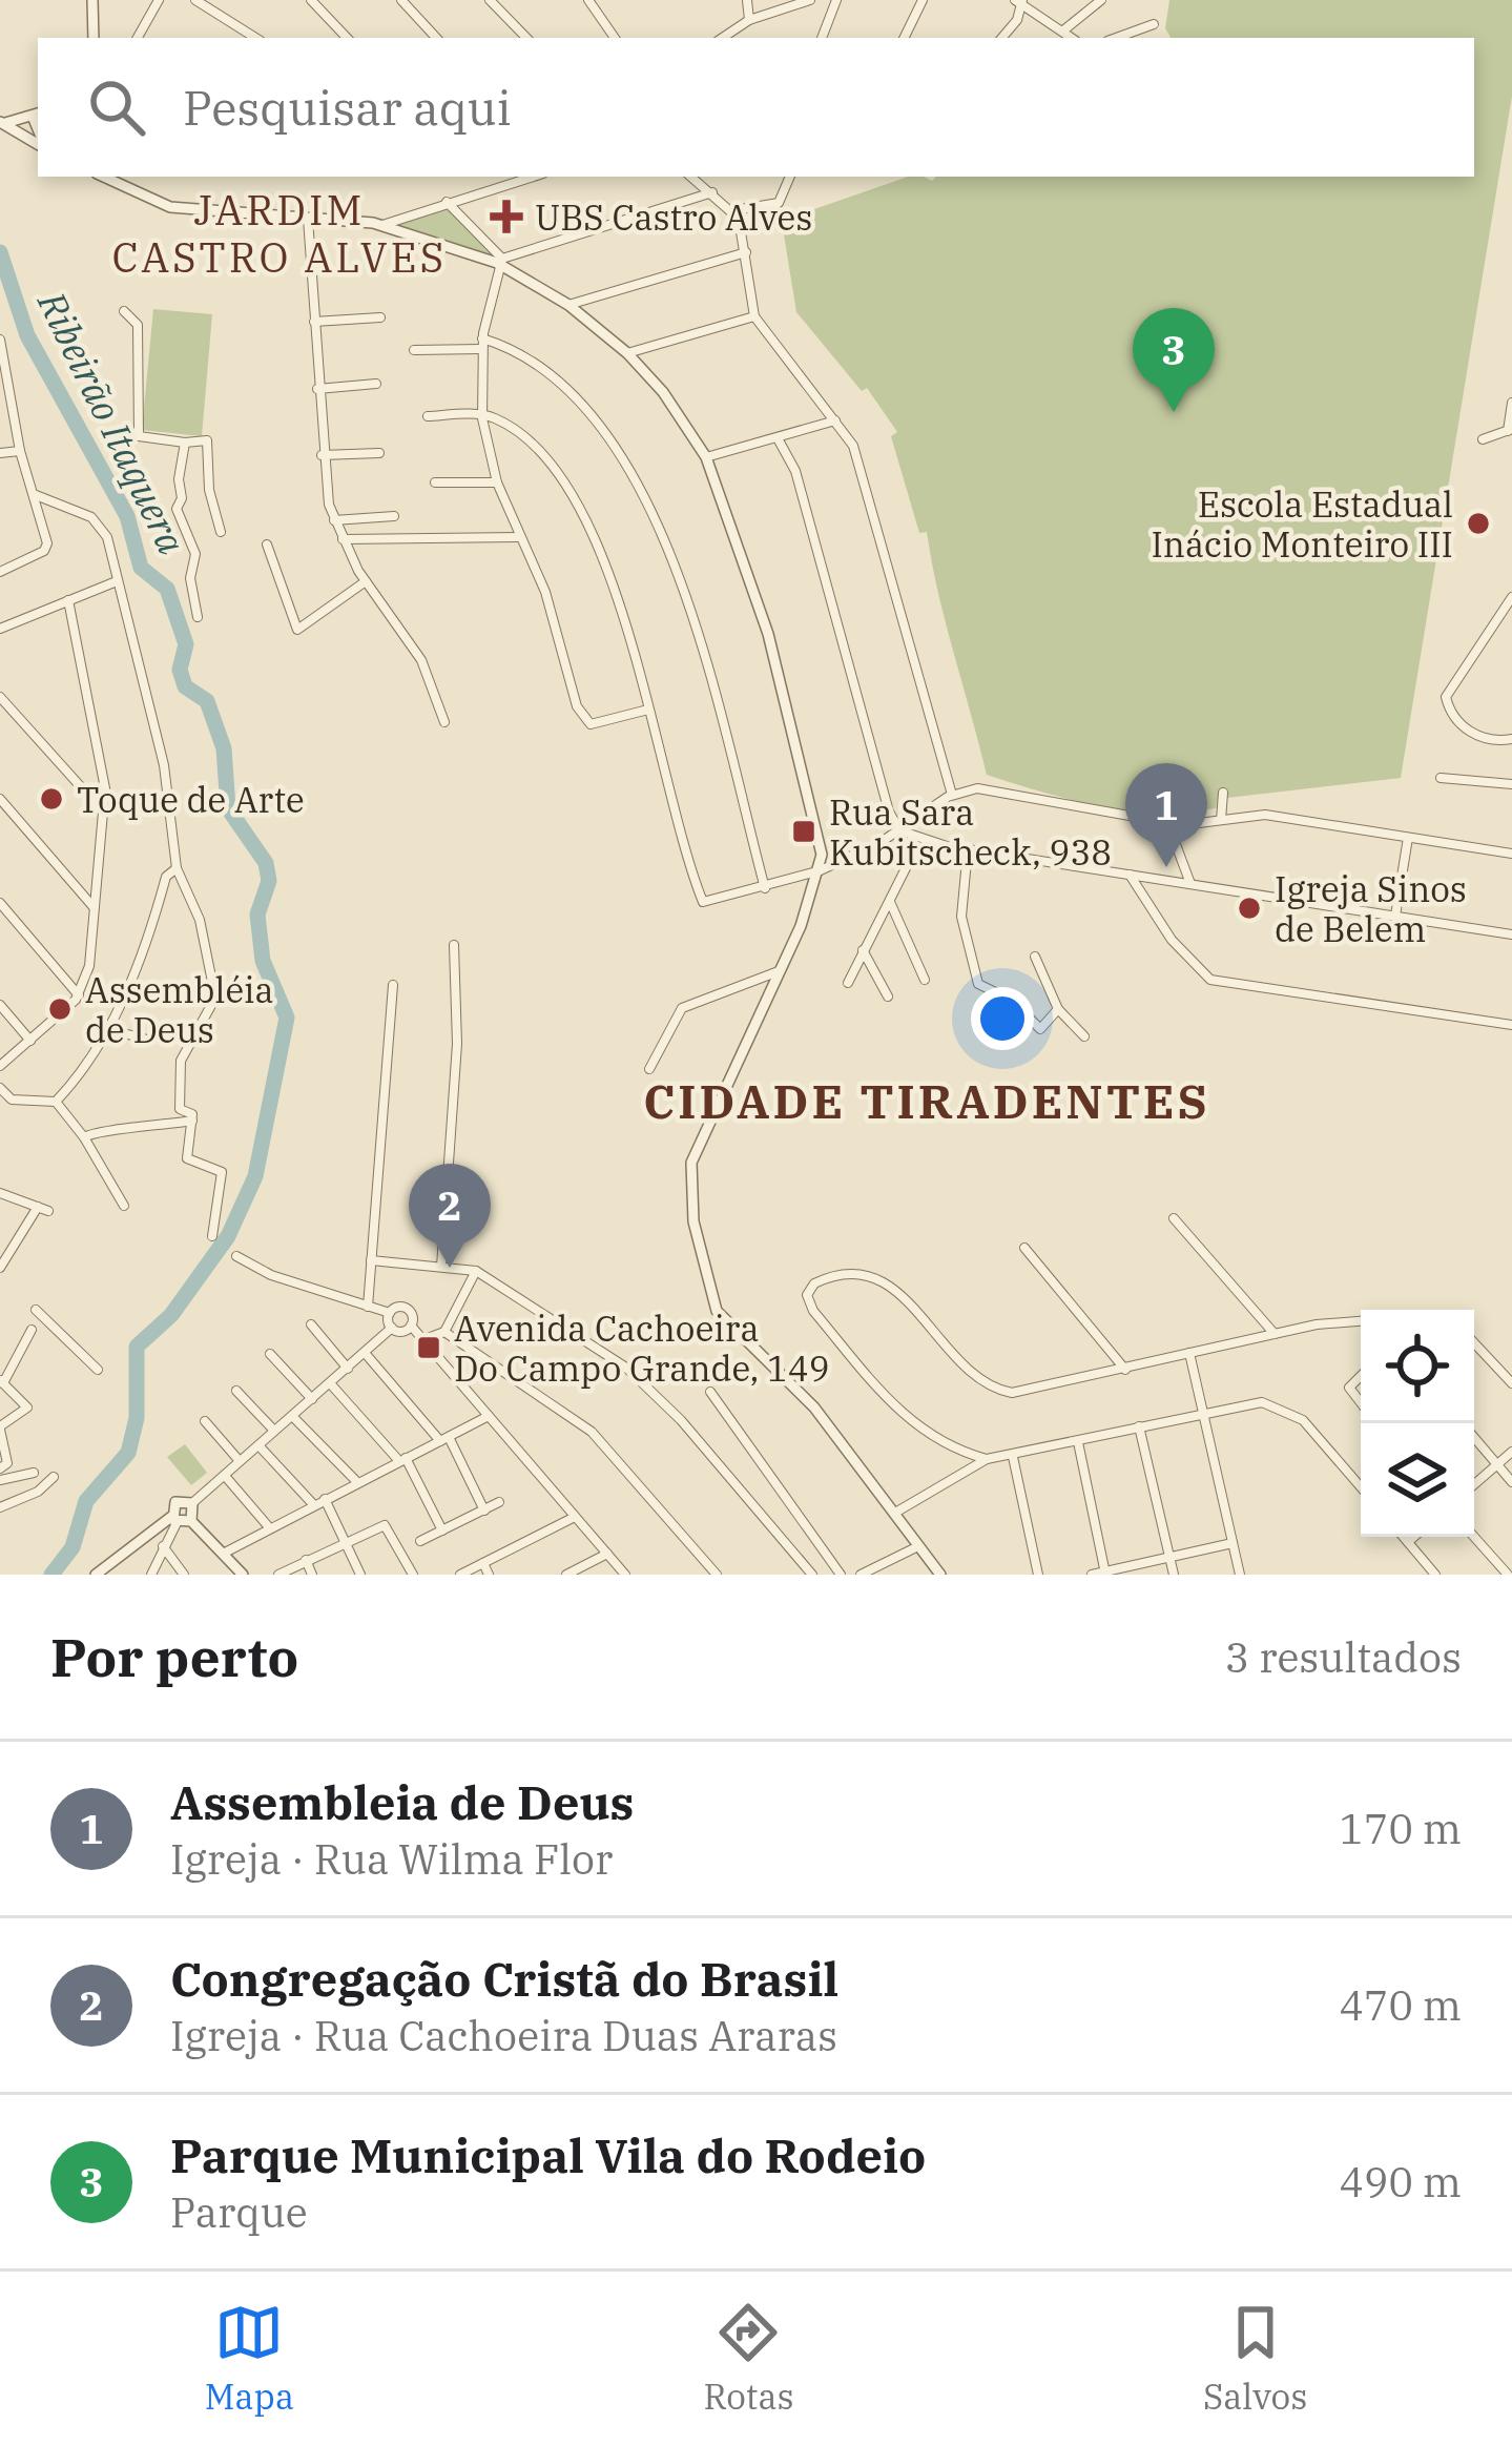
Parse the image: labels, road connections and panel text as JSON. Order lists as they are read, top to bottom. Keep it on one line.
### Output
{"districts":["JARDIM CASTRO ALVES","CIDADE TIRADENTES"],"water":["Ribeirão Itaquera"],"places":{"health":["UBS Castro Alves"],"other":["Escola Estadual Inácio Monteiro III","Toque de Arte","Igreja Sinos de Belem","Assembléia de Deus"],"transit":["Rua Sara Kubitscheck, 938","Avenida Cachoeira Do Campo Grande, 149"]},"page":{"search":"Pesquisar aqui","pins":["3","1","2"],"heading":["Por perto","3 resultados"],"list":[{"mark":"1","name":"Assembleia de Deus","note":"Igreja · Rua Wilma Flor","value":"170 m"},{"mark":"2","name":"Congregação Cristã do Brasil","note":"Igreja · Rua Cachoeira Duas Araras","value":"470 m"},{"mark":"3","name":"Parque Municipal Vila do Rodeio","note":"Parque","value":"490 m"}],"nav":["Mapa","Rotas","Salvos"]}}
